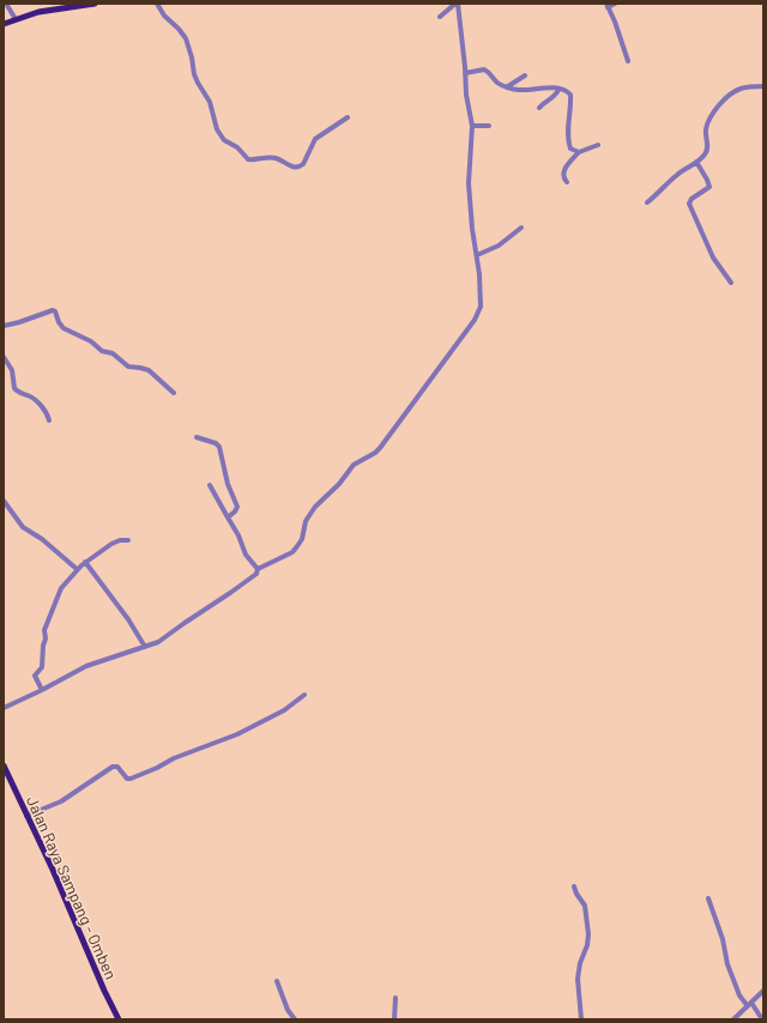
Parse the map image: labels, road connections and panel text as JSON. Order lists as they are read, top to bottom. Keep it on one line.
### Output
{"streets":{"main road":["Jalan Raya Sampang - Omben"]}}
